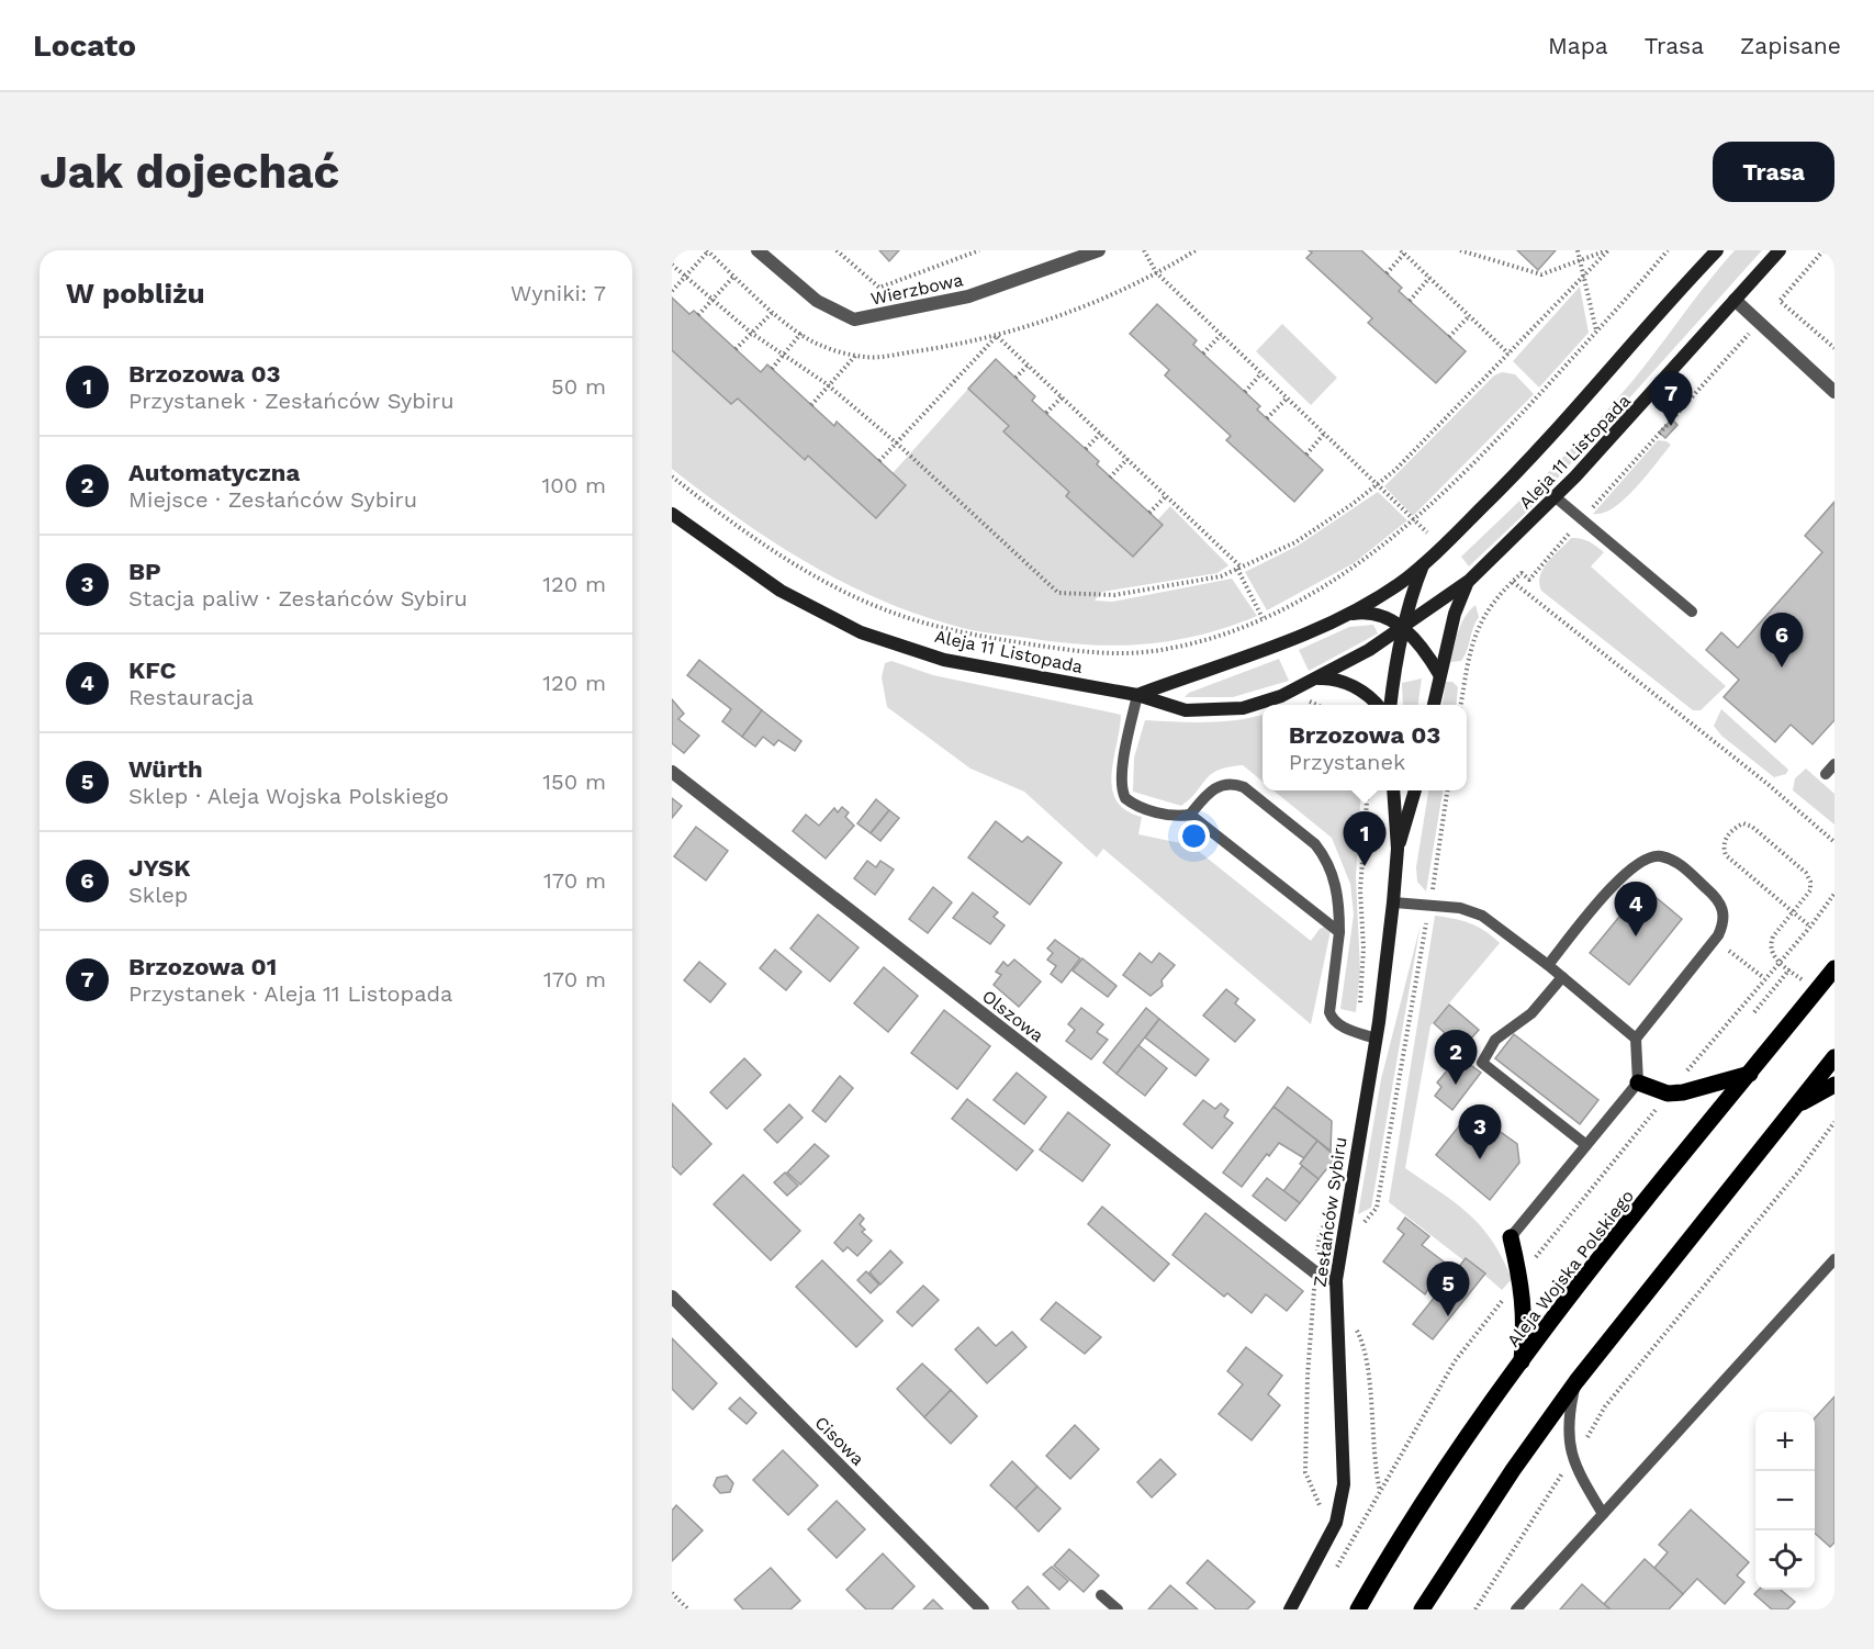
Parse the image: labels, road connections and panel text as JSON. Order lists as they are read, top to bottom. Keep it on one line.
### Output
{"streets":{"main road":["Aleja Wojska Polskiego"],"street":["Wierzbowa","Aleja 11 Listopada","Olszowa","Zesłańców Sybiru","Cisowa"]},"crossings":[["Olszowa","Zesłańców Sybiru"]],"page":{"header":"Locato","nav":["Mapa","Trasa","Zapisane"],"buttons":"Trasa","title":"Jak dojechać","heading":["W pobliżu","Wyniki: 7"],"list":[{"mark":"1","name":"Brzozowa 03","note":"Przystanek · Zesłańców Sybiru","value":"50 m"},{"mark":"2","name":"Automatyczna","note":"Miejsce · Zesłańców Sybiru","value":"100 m"},{"mark":"3","name":"BP","note":"Stacja paliw · Zesłańców Sybiru","value":"120 m"},{"mark":"4","name":"KFC","note":"Restauracja","value":"120 m"},{"mark":"5","name":"Würth","note":"Sklep · Aleja Wojska Polskiego","value":"150 m"},{"mark":"6","name":"JYSK","note":"Sklep","value":"170 m"},{"mark":"7","name":"Brzozowa 01","note":"Przystanek · Aleja 11 Listopada","value":"170 m"}],"pins":["7","6","1","4","2","3","5"],"popup":["Brzozowa 03","Przystanek"],"map_buttons":["+","−"]}}
